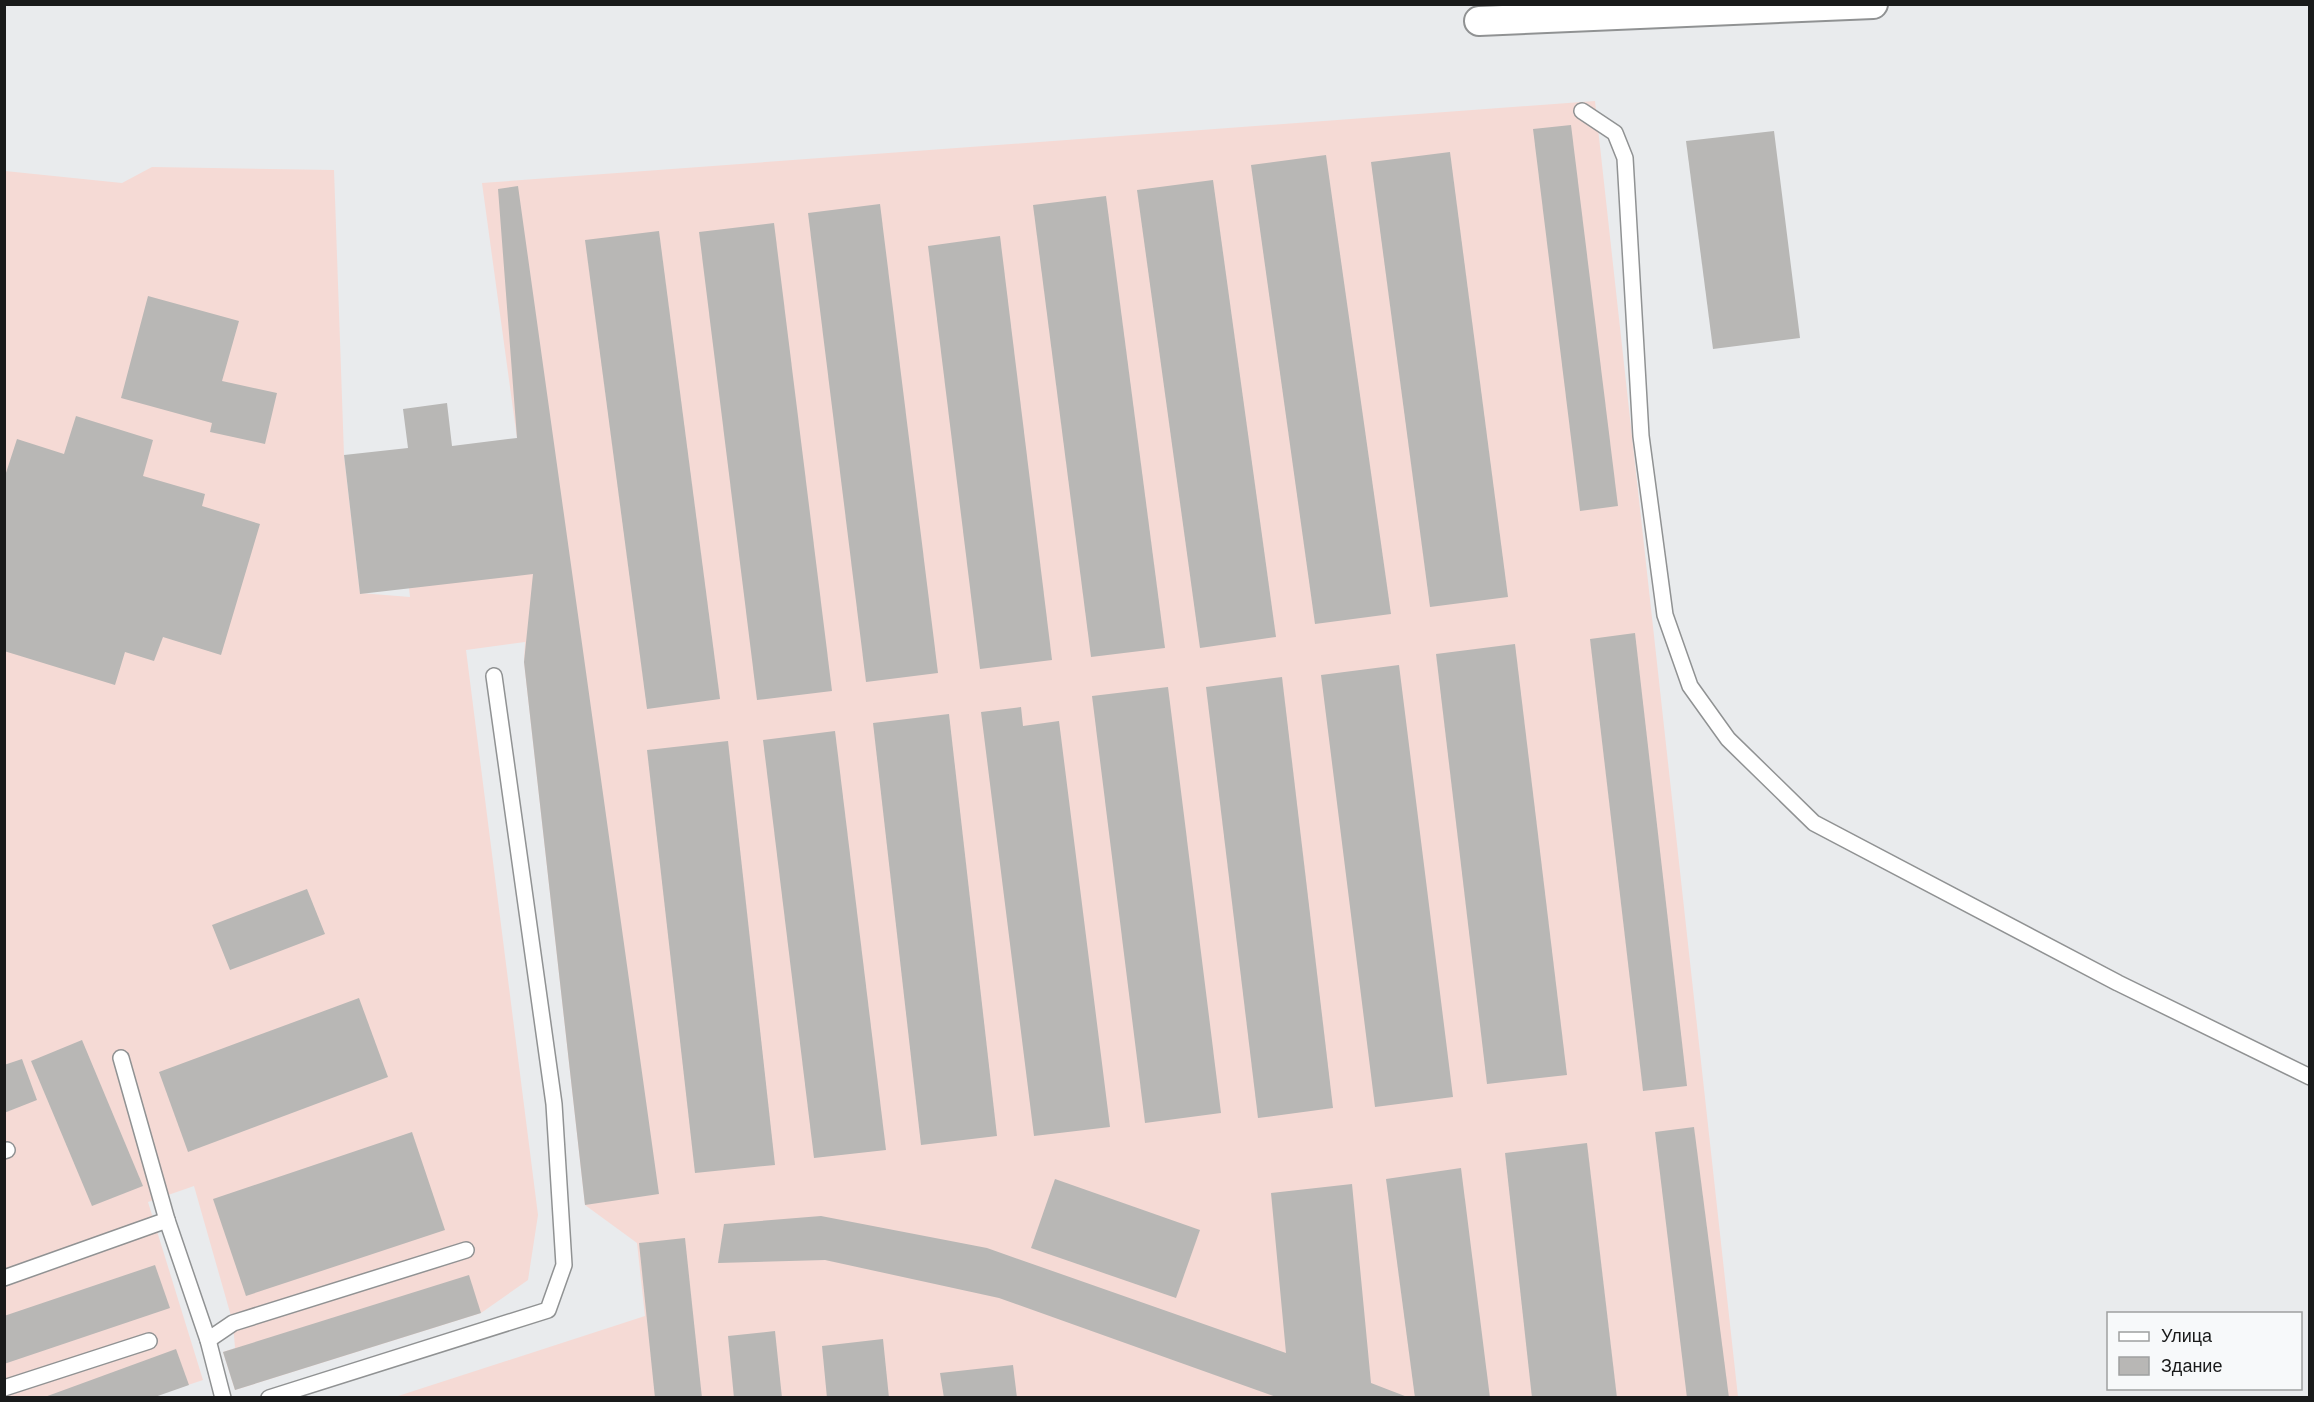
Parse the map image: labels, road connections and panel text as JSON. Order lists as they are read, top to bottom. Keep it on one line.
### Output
{"legend":["Улица","Здание"]}
